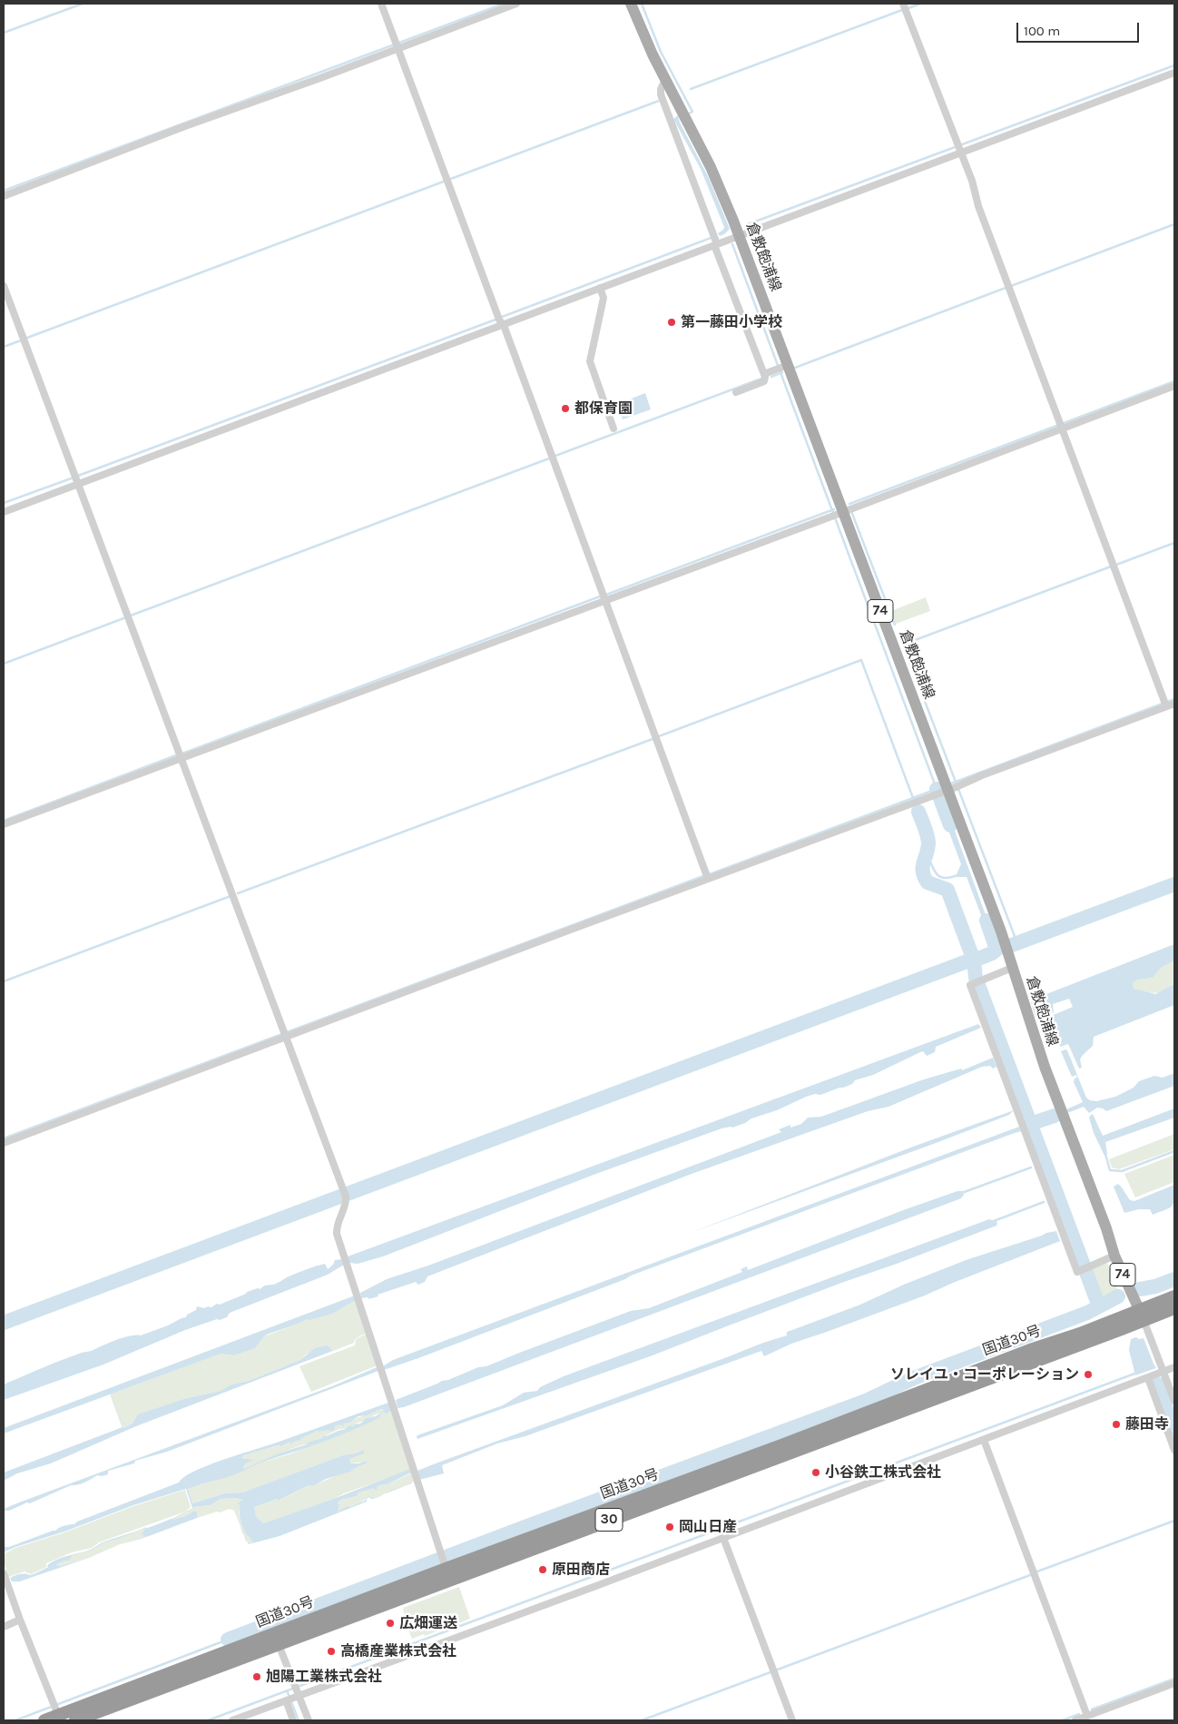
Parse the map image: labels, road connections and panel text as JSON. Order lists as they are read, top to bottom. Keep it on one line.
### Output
{"streets":{"highway":["国道30号","30"],"main road":["倉敷飽浦線","74"]},"crossings":[["倉敷飽浦線","国道30号"]],"places":["第一藤田小学校","都保育園","ソレイユ・コーポレーション","藤田寺","小谷鉄工株式会社","岡山日産","原田商店","広畑運送","高橋産業株式会社","旭陽工業株式会社"],"scale_bar":"100 m"}
